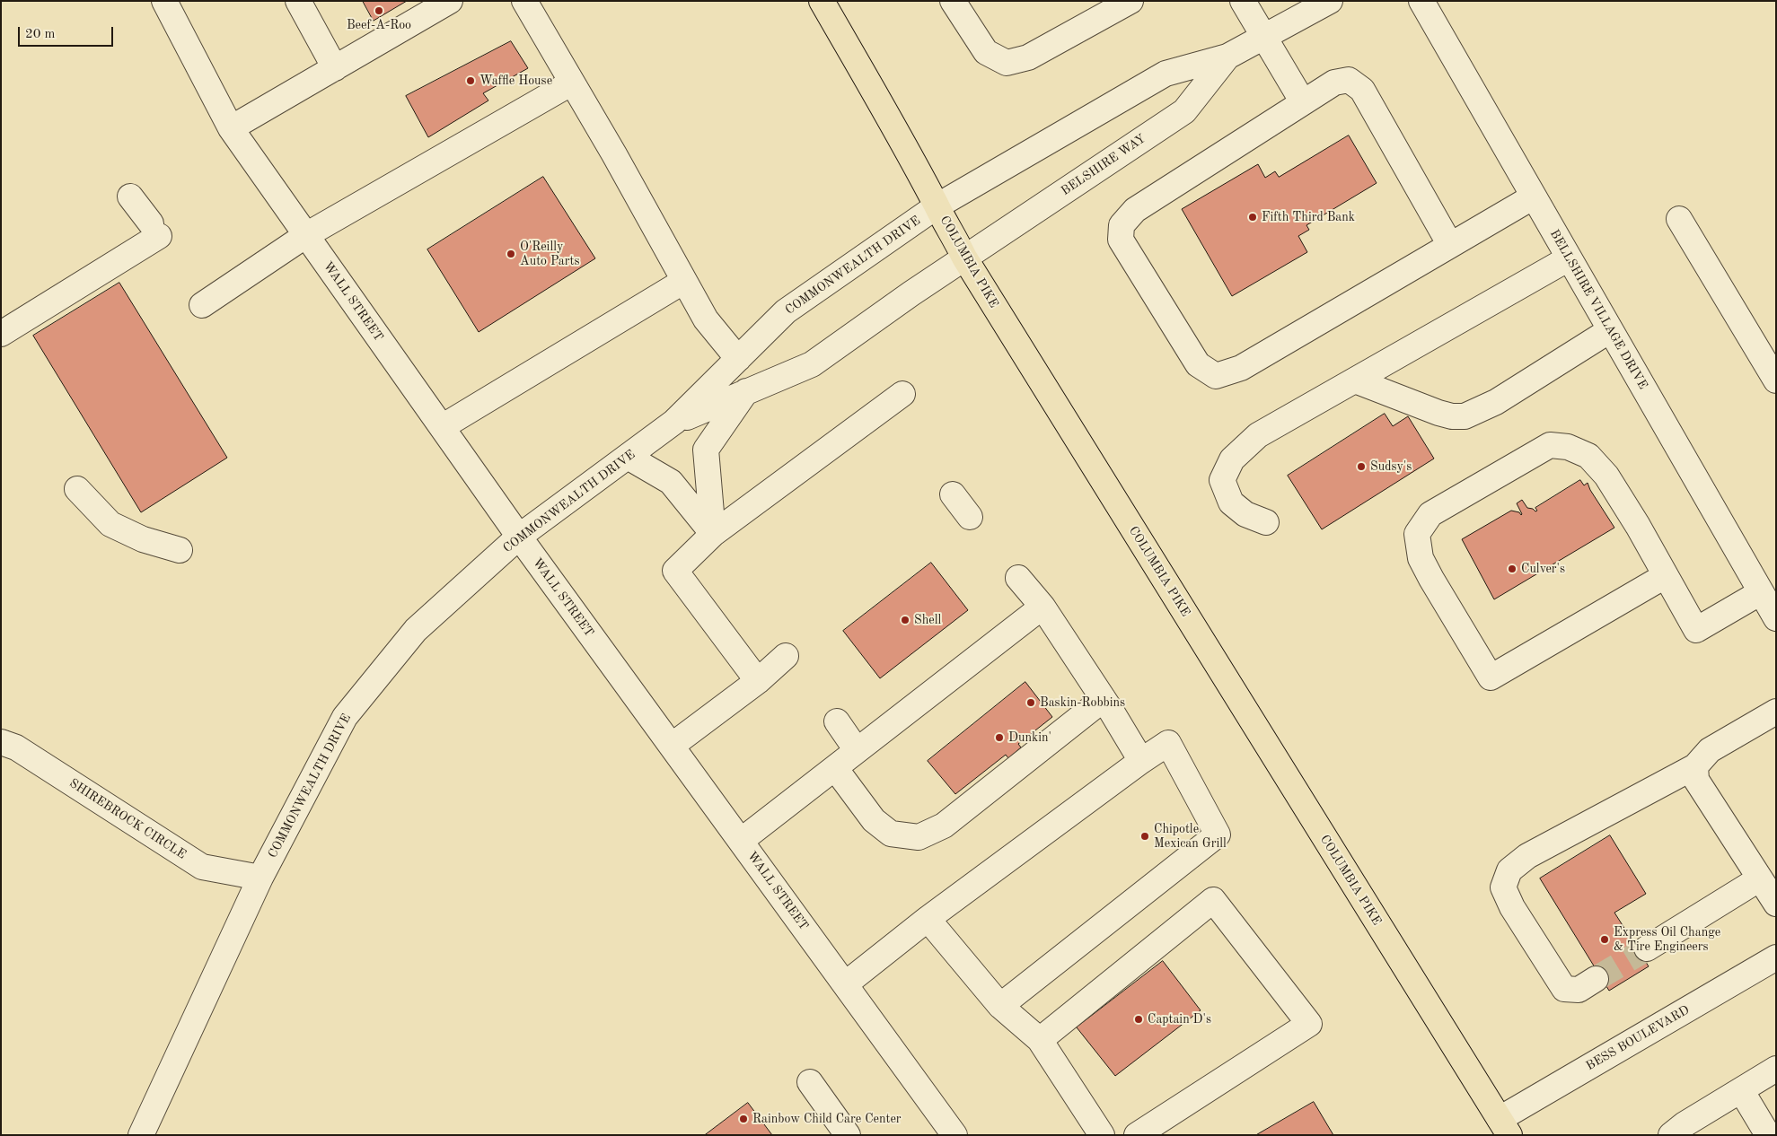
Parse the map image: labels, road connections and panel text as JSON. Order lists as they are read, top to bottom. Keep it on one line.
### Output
{"streets":{"main road":["COLUMBIA PIKE"],"street":["BELSHIRE WAY","COMMONWEALTH DRIVE","WALL STREET","BELLSHIRE VILLAGE DRIVE","SHIREBROCK CIRCLE","BESS BOULEVARD"]},"crossings":[["BELSHIRE WAY","COLUMBIA PIKE"],["BELSHIRE WAY","COMMONWEALTH DRIVE"],["COLUMBIA PIKE","COMMONWEALTH DRIVE"],["COLUMBIA PIKE","BESS BOULEVARD"],["COMMONWEALTH DRIVE","WALL STREET"],["COMMONWEALTH DRIVE","SHIREBROCK CIRCLE"]],"places":["Beef-A-Roo","Waffle House","Fifth Third Bank","O'Reilly Auto Parts","Sudsy's","Culver's","Shell","Baskin-Robbins","Dunkin'","Chipotle Mexican Grill","Express Oil Change & Tire Engineers","Captain D's","Rainbow Child Care Center"],"scale_bar":"20 m"}
